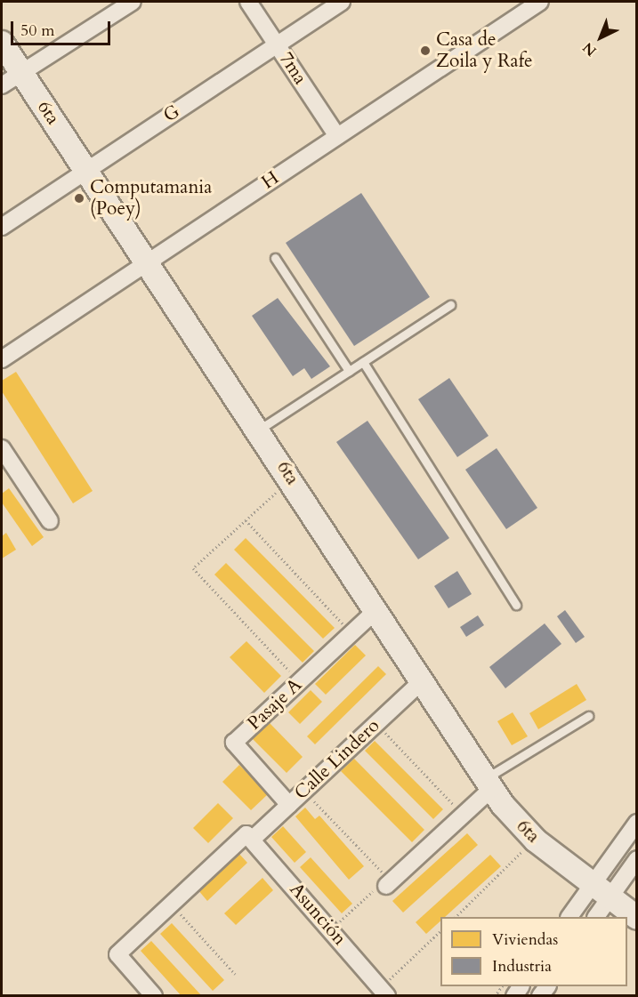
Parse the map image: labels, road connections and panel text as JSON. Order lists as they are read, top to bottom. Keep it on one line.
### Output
{"streets":{"main road":["6ta"],"street":["7ma","G","H","Pasaje A","Calle Lindero","Asunción"]},"crossings":[["7ma","G"],["7ma","H"],["6ta","G"],["6ta","H"],["6ta","Pasaje A"],["6ta","Calle Lindero"],["Pasaje A","Calle Lindero"],["Calle Lindero","Asunción"]],"places":["Casa de Zoila y Rafe","Computamania (Poey)"],"legend":["Viviendas","Industria"],"scale_bar":"50 m","north":"bottom left"}
